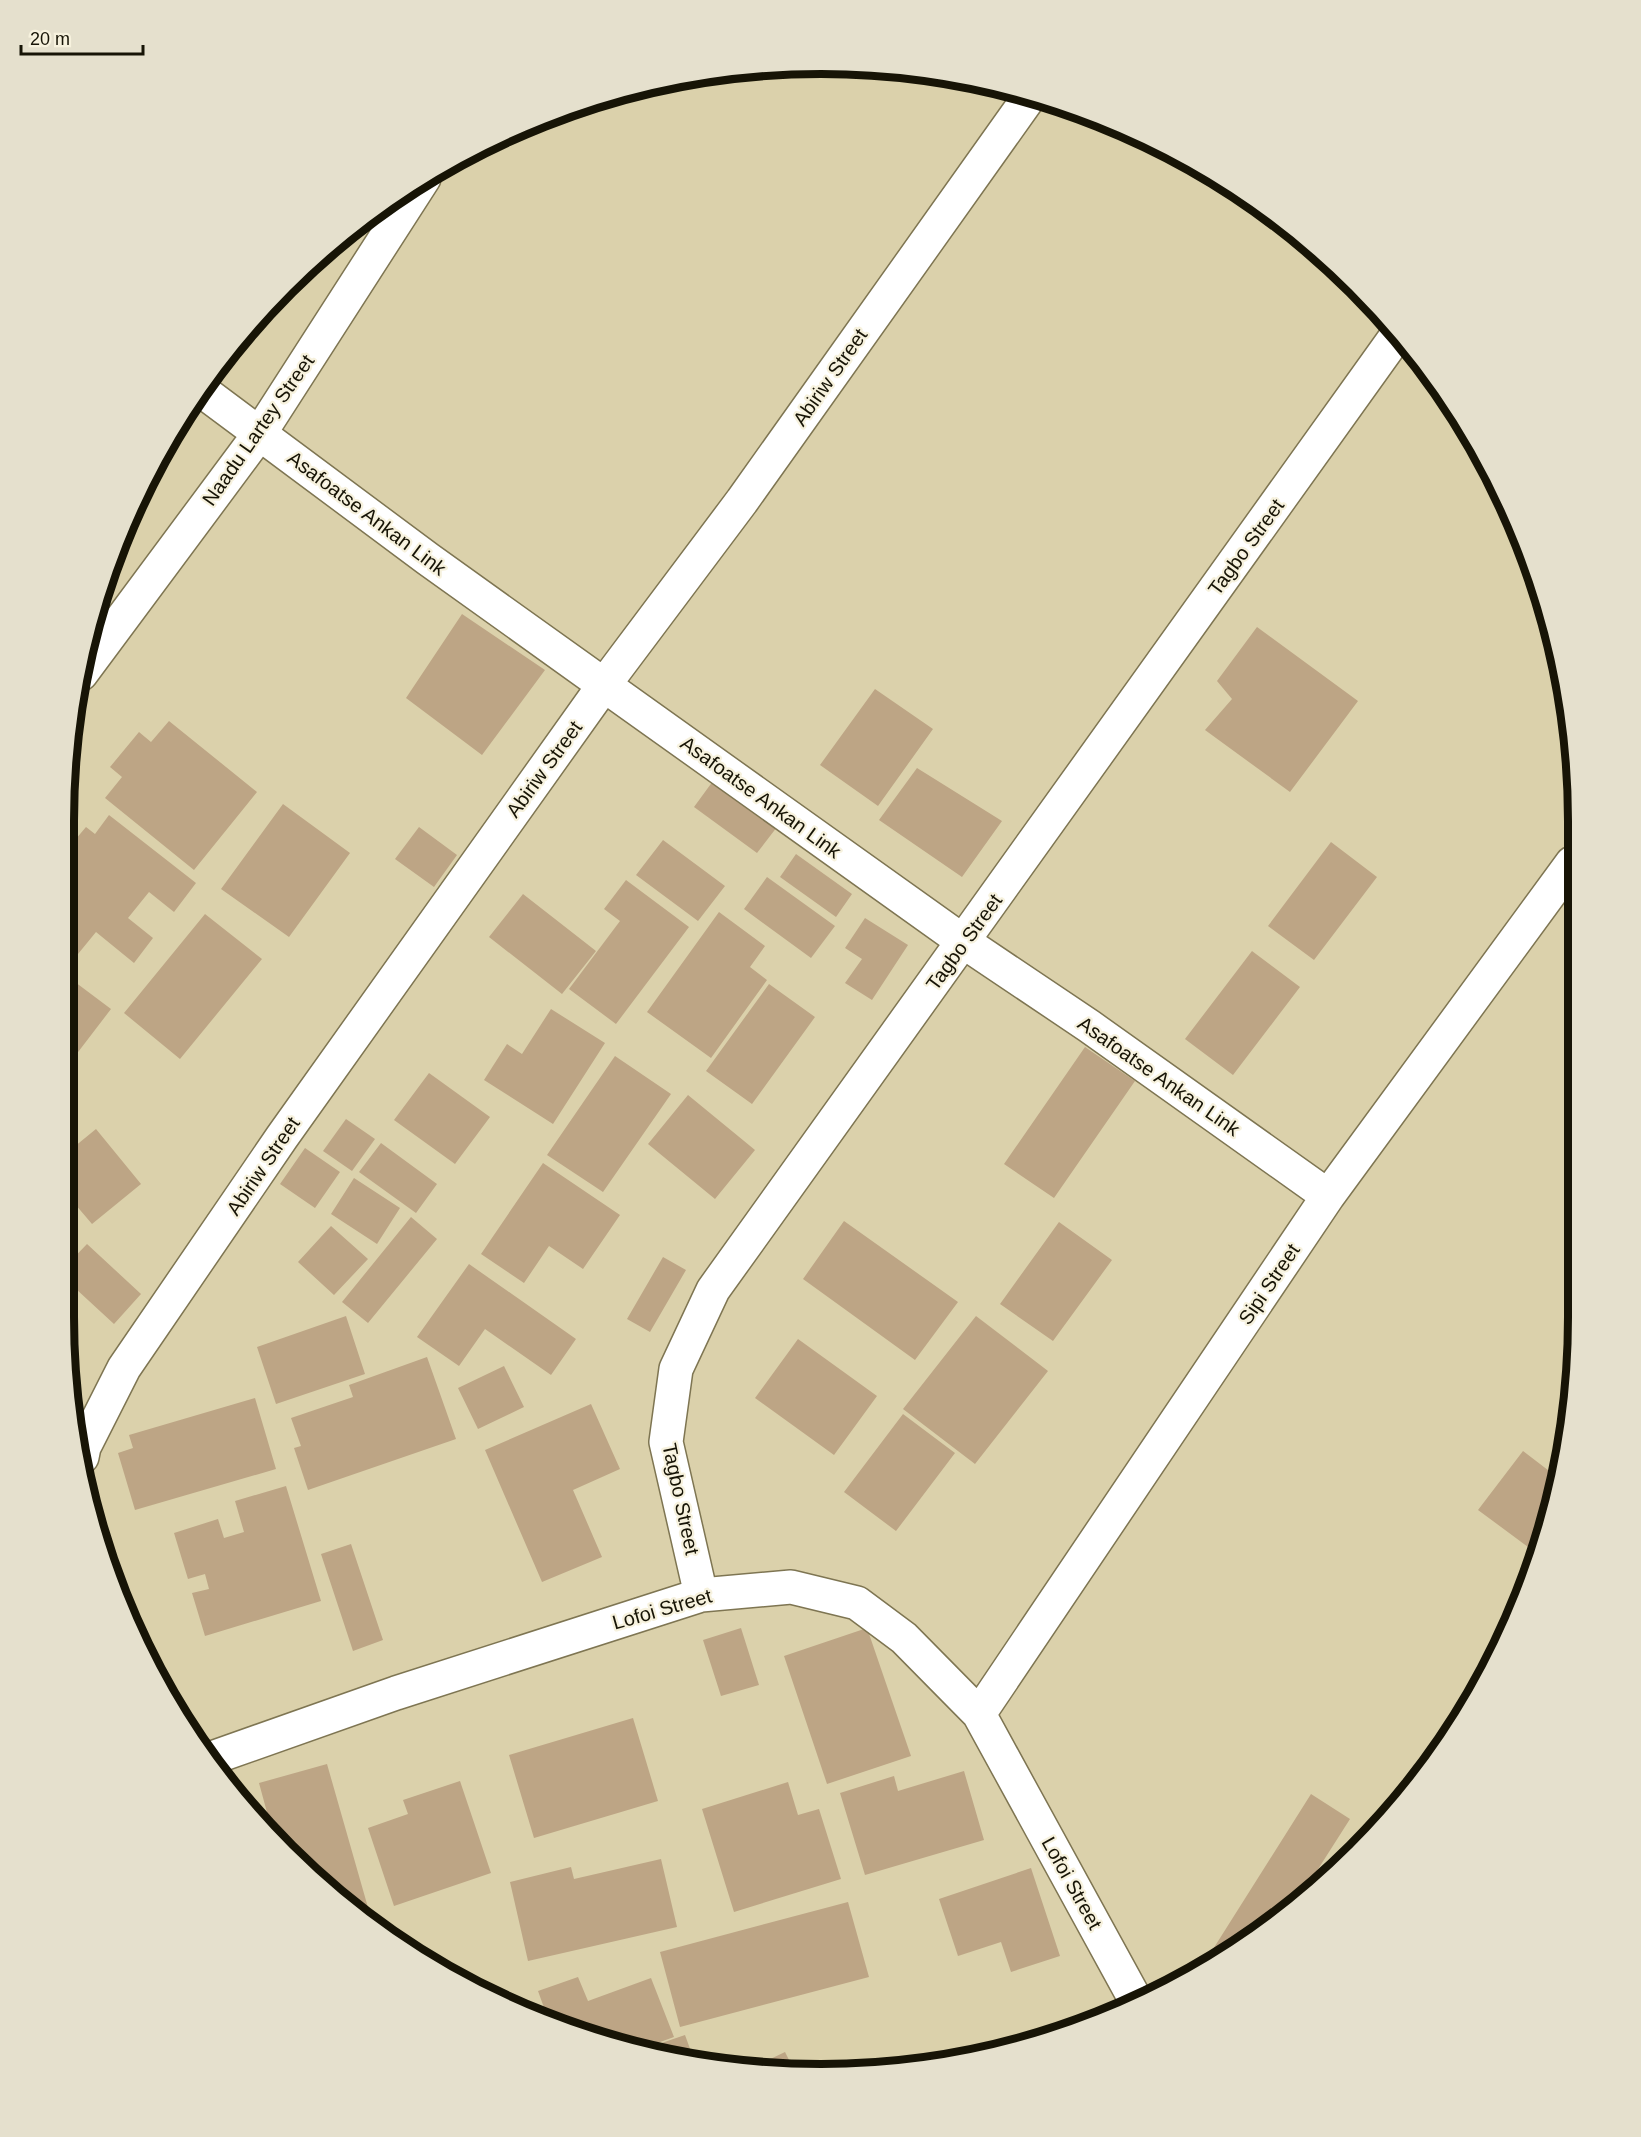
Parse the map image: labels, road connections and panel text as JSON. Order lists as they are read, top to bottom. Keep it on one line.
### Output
{"streets":{"street":["Abiriw Street","Naadu Lartey Street","Asafoatse Ankan Link","Tagbo Street","Sipi Street","Lofoi Street"]},"crossings":[["Abiriw Street","Asafoatse Ankan Link"],["Naadu Lartey Street","Asafoatse Ankan Link"],["Asafoatse Ankan Link","Tagbo Street"],["Asafoatse Ankan Link","Sipi Street"],["Tagbo Street","Lofoi Street"],["Sipi Street","Lofoi Street"]],"scale_bar":"20 m"}
